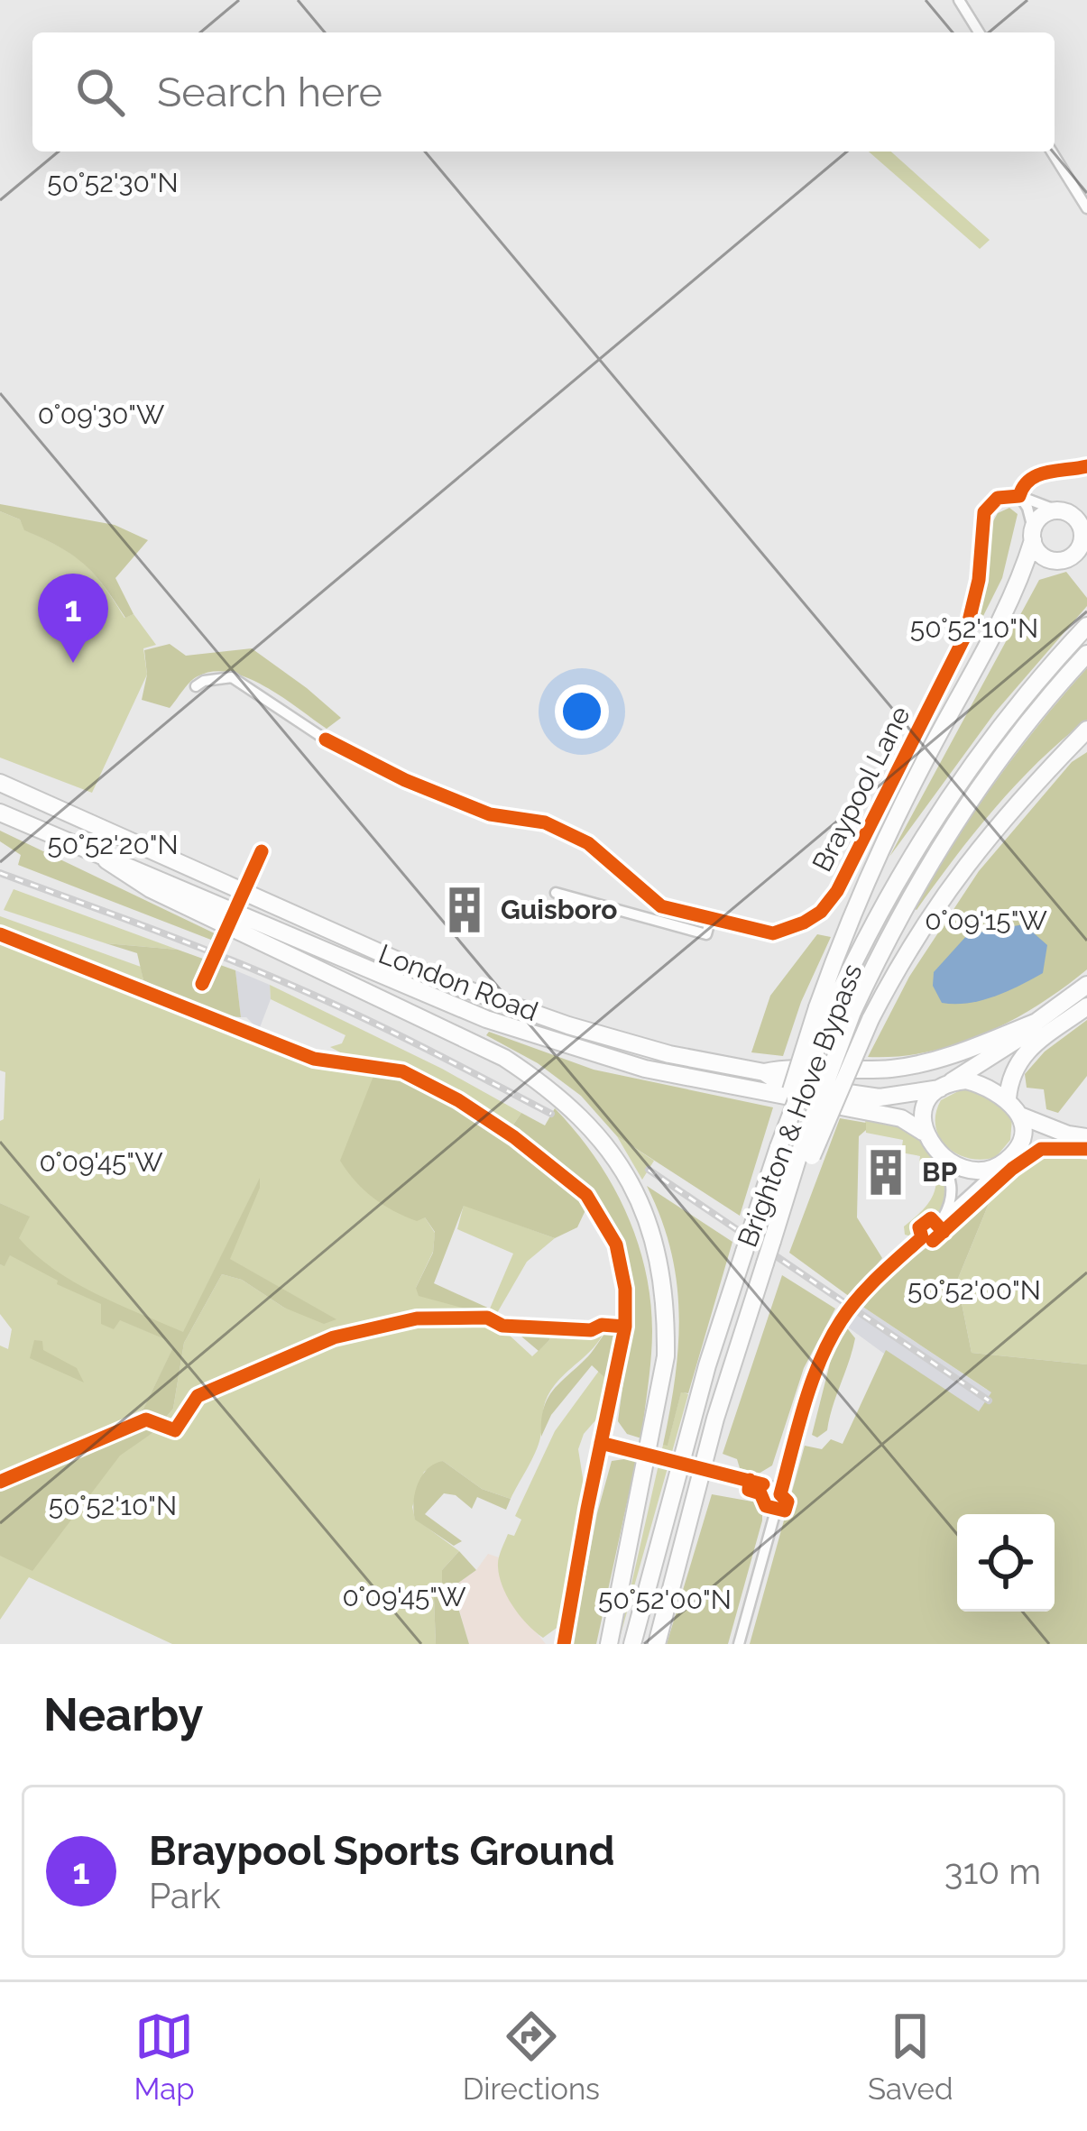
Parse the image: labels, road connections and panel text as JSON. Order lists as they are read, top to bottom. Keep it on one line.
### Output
{"streets":{"highway":["London Road","Brighton & Hove Bypass"],"street":["Braypool Lane"]},"places":{"building":["Guisboro","BP"]},"page":{"search":"Search here","pins":"1","heading":"Nearby","list":[{"mark":"1","name":"Braypool Sports Ground","note":"Park","value":"310 m"}],"nav":["Map","Directions","Saved"]},"coordinates":["50°52'30\"N","0°09'30\"W","50°52'10\"N","50°52'20\"N","0°09'15\"W","0°09'45\"W","50°52'00\"N"]}
